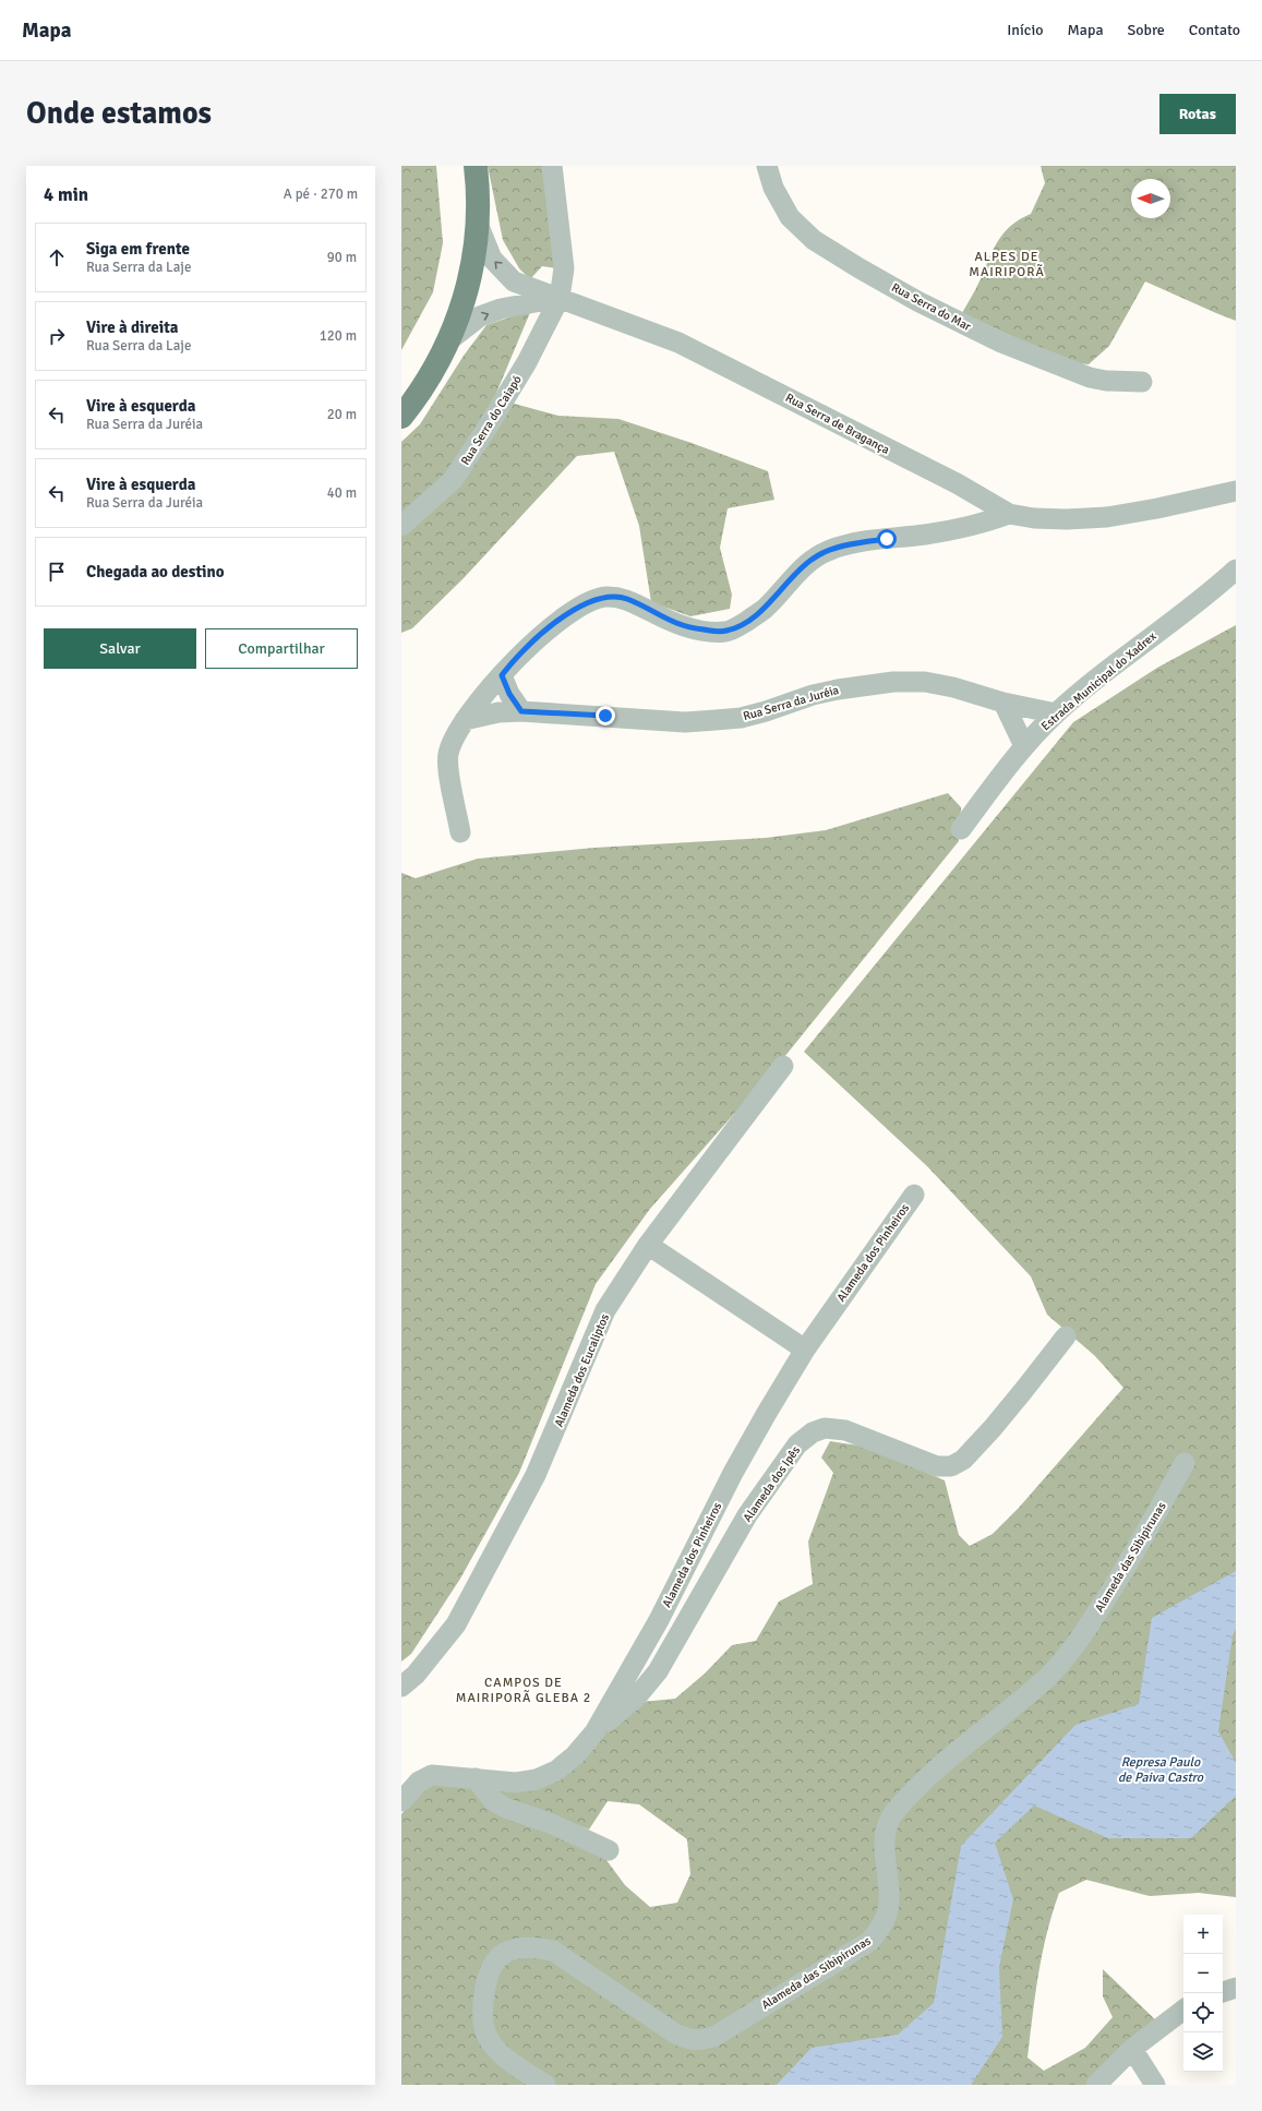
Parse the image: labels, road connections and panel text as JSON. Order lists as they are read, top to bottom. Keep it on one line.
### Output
{"streets":{"street":["Rua Serra do Mar","Rua Serra do Caiapó","Rua Serra de Bragança","Estrada Municipal do Xadrex","Rua Serra da Juréia","Alameda dos Pinheiros","Alameda dos Eucaliptos","Alameda dos Ipês","Alameda das Sibipirunas"]},"crossings":[["Rua Serra do Caiapó","Rua Serra de Bragança"],["Estrada Municipal do Xadrex","Rua Serra da Juréia"],["Alameda dos Pinheiros","Alameda dos Ipês"]],"districts":["ALPES DE MAIRIPORÃ","CAMPOS DE MAIRIPORÃ GLEBA 2"],"water":["Represa Paulo de Paiva Castro"],"north":"left","page":{"header":"Mapa","nav":["Início","Mapa","Sobre","Contato"],"buttons":["Rotas",["Salvar","Compartilhar"]],"title":"Onde estamos","heading":["4 min","A pé · 270 m"],"list":[["Siga em frente","Rua Serra da Laje","90 m"],["Vire à direita","Rua Serra da Laje","120 m"],["Vire à esquerda","Rua Serra da Juréia","20 m"],["Vire à esquerda","Rua Serra da Juréia","40 m"],"Chegada ao destino"],"map_buttons":["+","−"]}}
